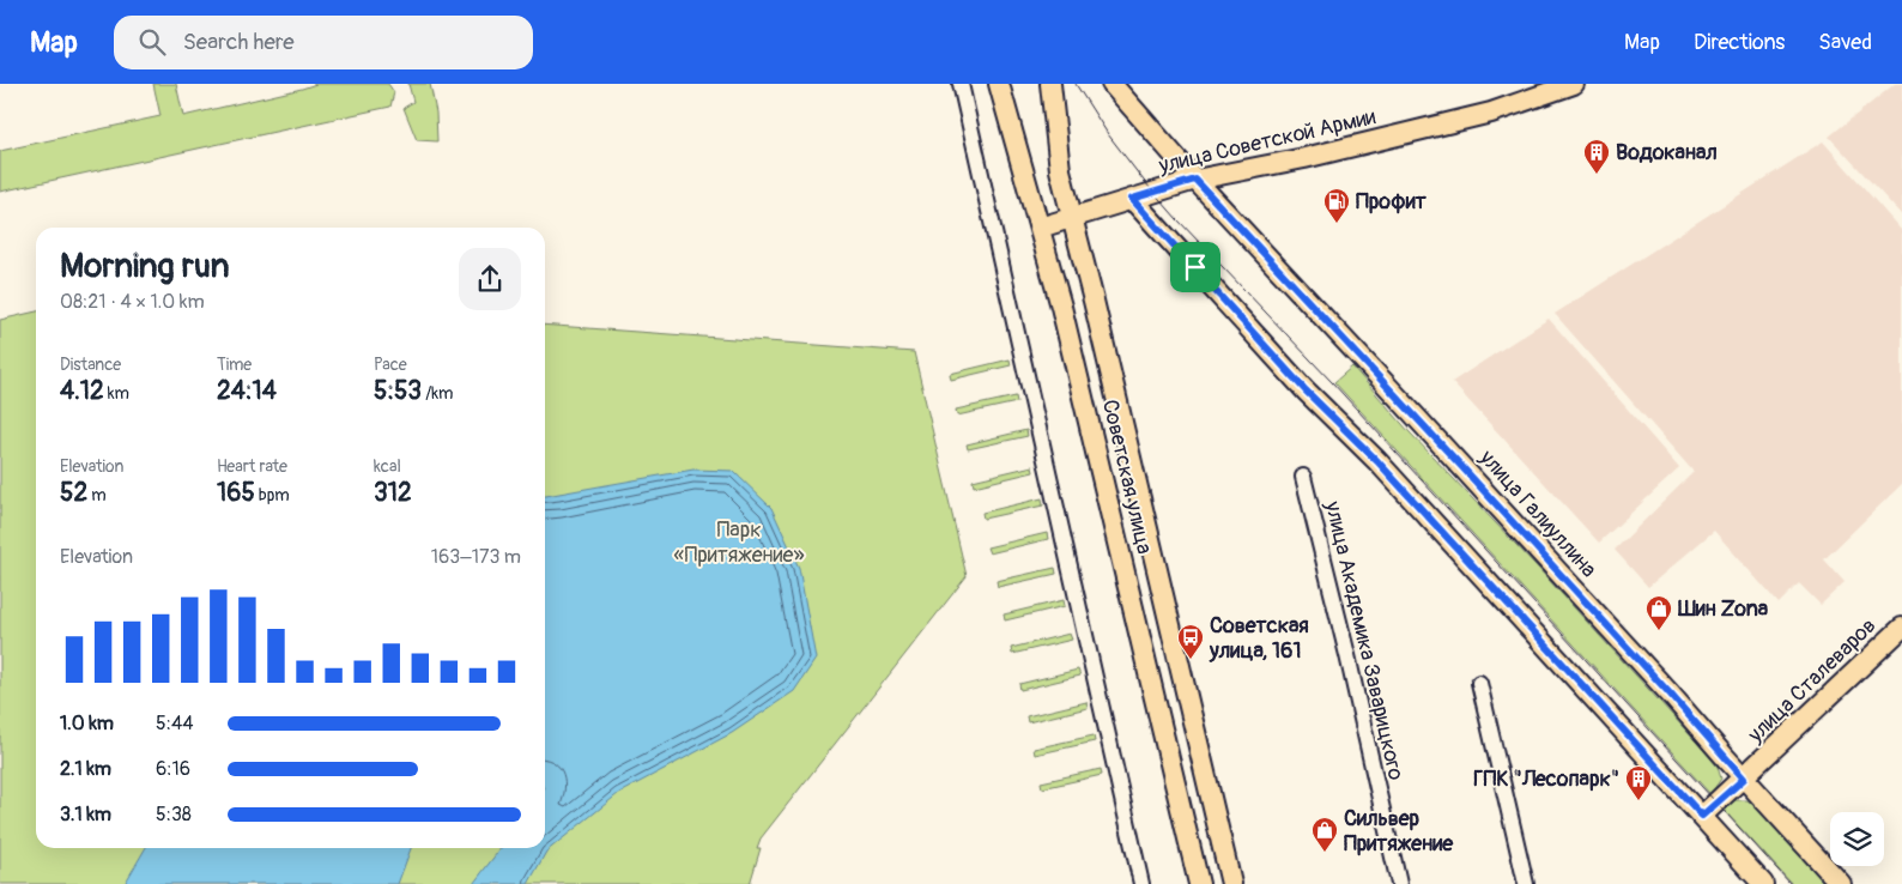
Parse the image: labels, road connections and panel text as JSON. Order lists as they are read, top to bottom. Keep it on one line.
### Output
{"streets":{"main road":["улица Советской Армии","Советская улица","улица Галиуллина","улица Сталеваров"],"street":["улица Академика Заварицкого"]},"crossings":[["улица Советской Армии","Советская улица"],["улица Советской Армии","улица Галиуллина"],["улица Галиуллина","улица Сталеваров"]],"parks":["Парк «Притяжение»"],"places":{"building":["Водоканал","ГПК \"Лесопарк\""],"fuel station":["Профит"],"shop":["Шин Zona","Сильвер Притяжение"],"bus stop":["Советская улица, 161"]},"page":{"header":"Map","search":"Search here","nav":["Map","Directions","Saved"],"heading":["Morning run","08:21 · 4 × 1.0 km"],"stats":[["Distance","4.12 km"],["Time","24:14"],["Pace","5:53 /km"],["Elevation","52 m"],["Heart rate","165 bpm"],["kcal","312"]],"chart":["Elevation","163–173 m"],"list":[{"name":"1.0 km","note":"5:44"},{"name":"2.1 km","note":"6:16"},{"name":"3.1 km","note":"5:38"}]}}
